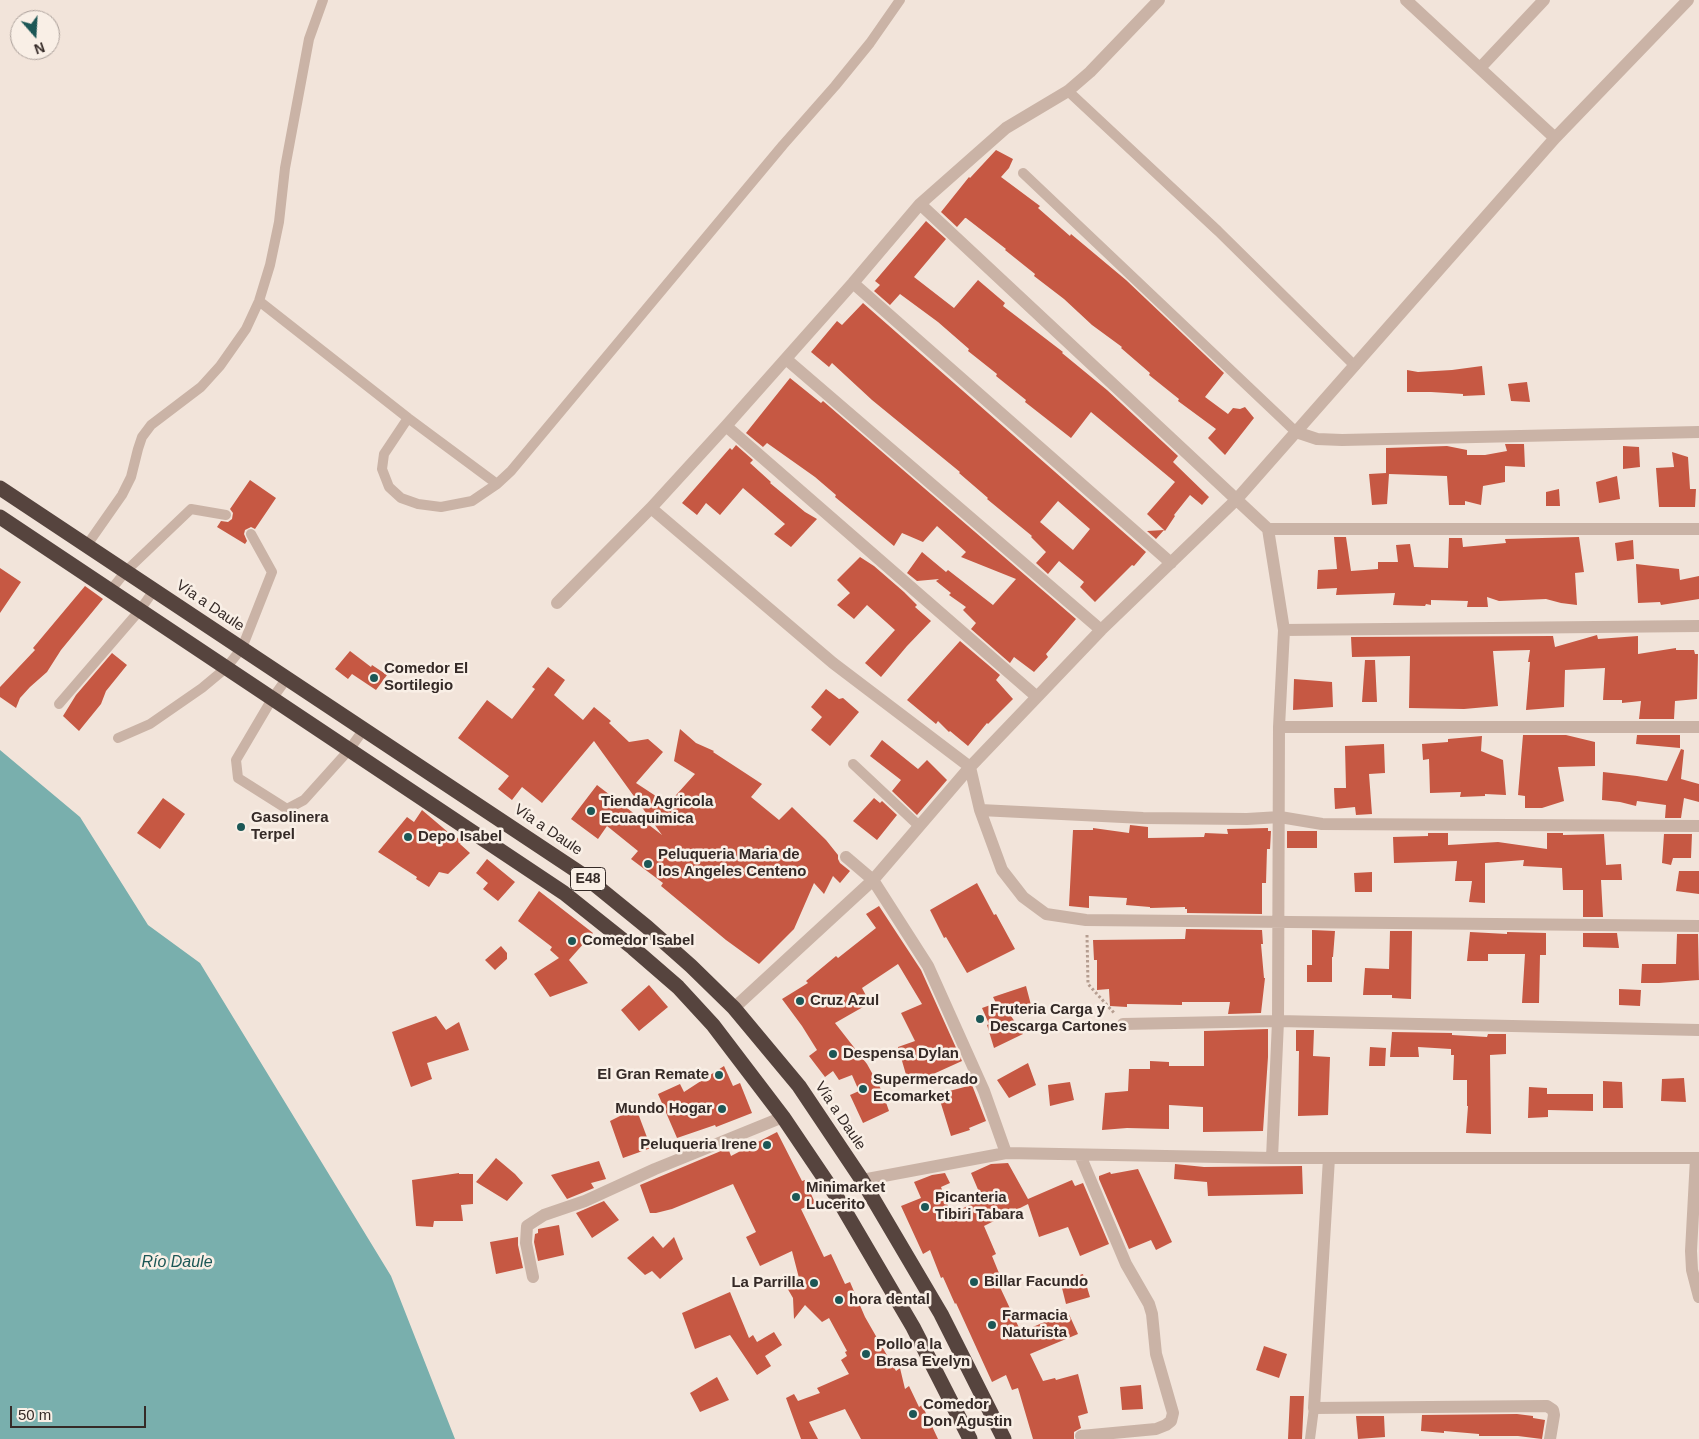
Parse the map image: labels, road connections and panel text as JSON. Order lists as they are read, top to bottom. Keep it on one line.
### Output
{"streets":{"highway":["Vía a Daule","E48"]},"water":["Río Daule"],"places":["Comedor El Sortilegio","Tienda Agricola Ecuaquimica","Gasolinera Terpel","Depo Isabel","Peluqueria Maria de los Angeles Centeno","Comedor Isabel","Cruz Azul","Fruteria Carga y Descarga Cartones","Despensa Dylan","El Gran Remate","Supermercado Ecomarket","Mundo Hogar","Peluqueria Irene","Minimarket Lucerito","Picanteria Tibiri Tabara","Billar Facundo","La Parrilla","hora dental","Farmacia Naturista","Pollo a la Brasa Evelyn","Comedor Don Agustin"],"scale_bar":"50 m","north":"bottom"}
